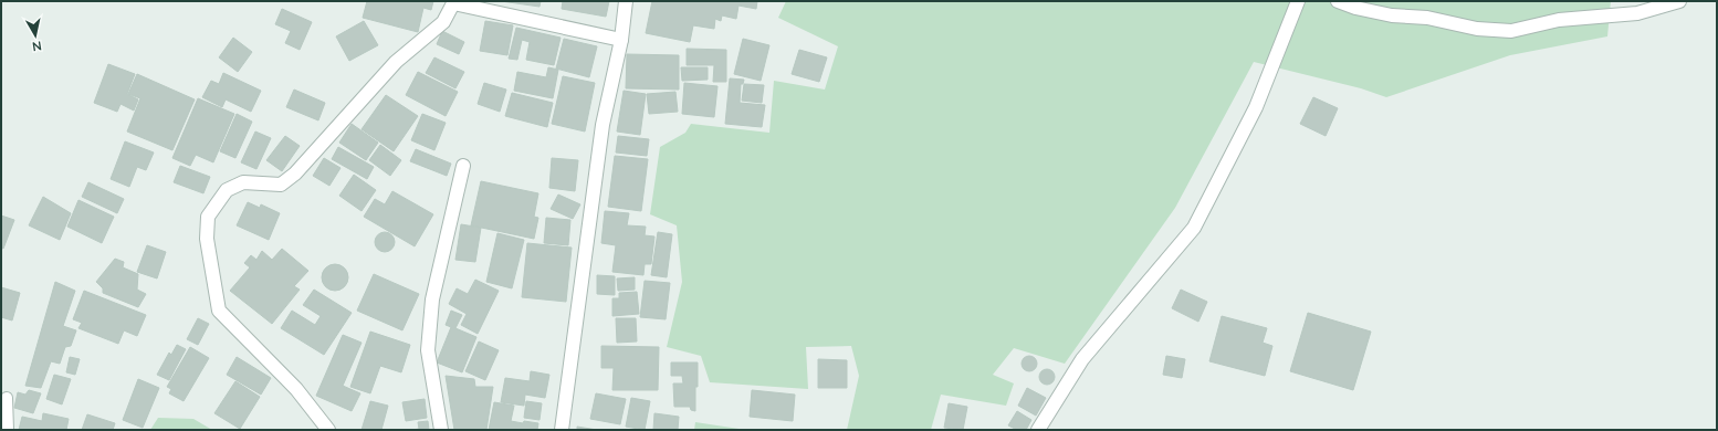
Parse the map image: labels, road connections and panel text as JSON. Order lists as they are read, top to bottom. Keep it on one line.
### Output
{"north":"bottom"}
